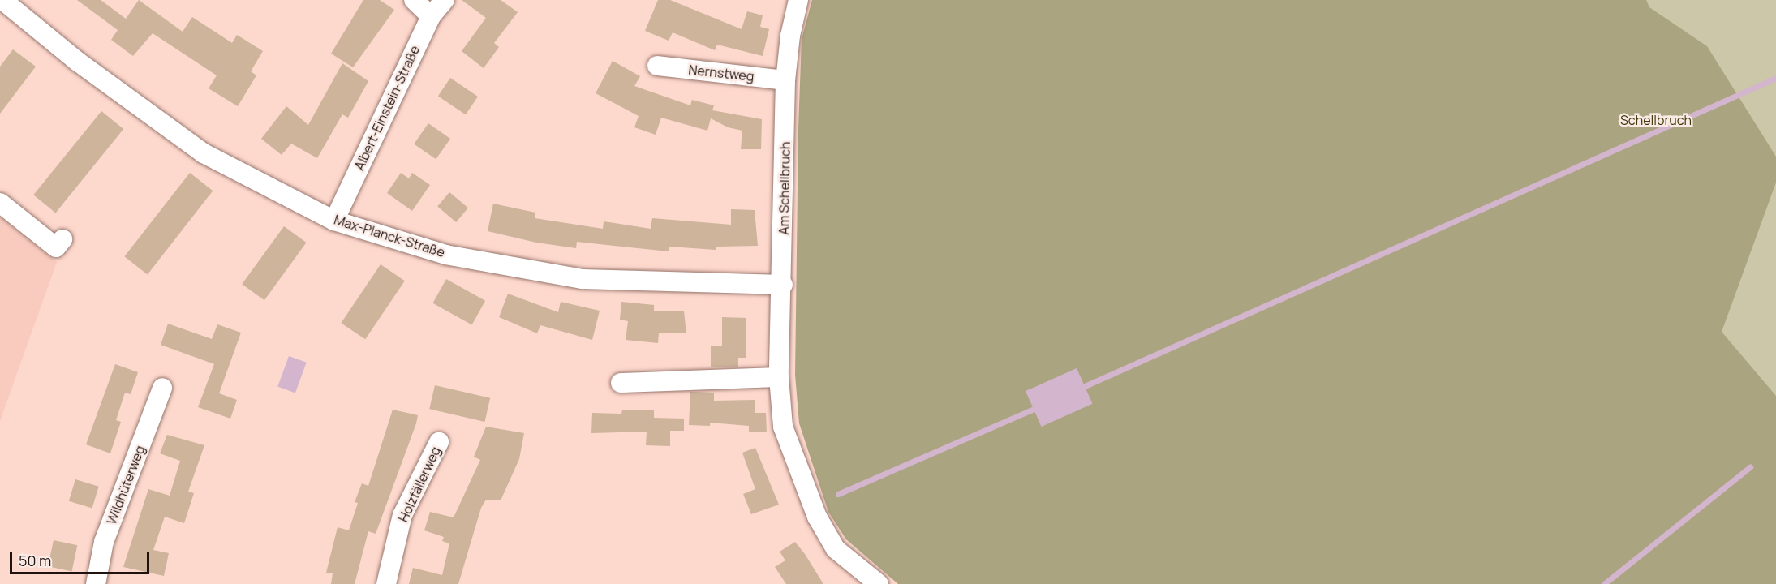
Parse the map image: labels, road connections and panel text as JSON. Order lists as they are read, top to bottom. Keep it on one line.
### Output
{"streets":{"street":["Nernstweg","Albert-Einstein-Straße","Am Schellbruch","Max-Planck-Straße","Holzfällerweg","Wildhüterweg"]},"crossings":[["Nernstweg","Am Schellbruch"],["Albert-Einstein-Straße","Max-Planck-Straße"],["Am Schellbruch","Max-Planck-Straße"]],"parks":["Schellbruch"],"scale_bar":"50 m"}
